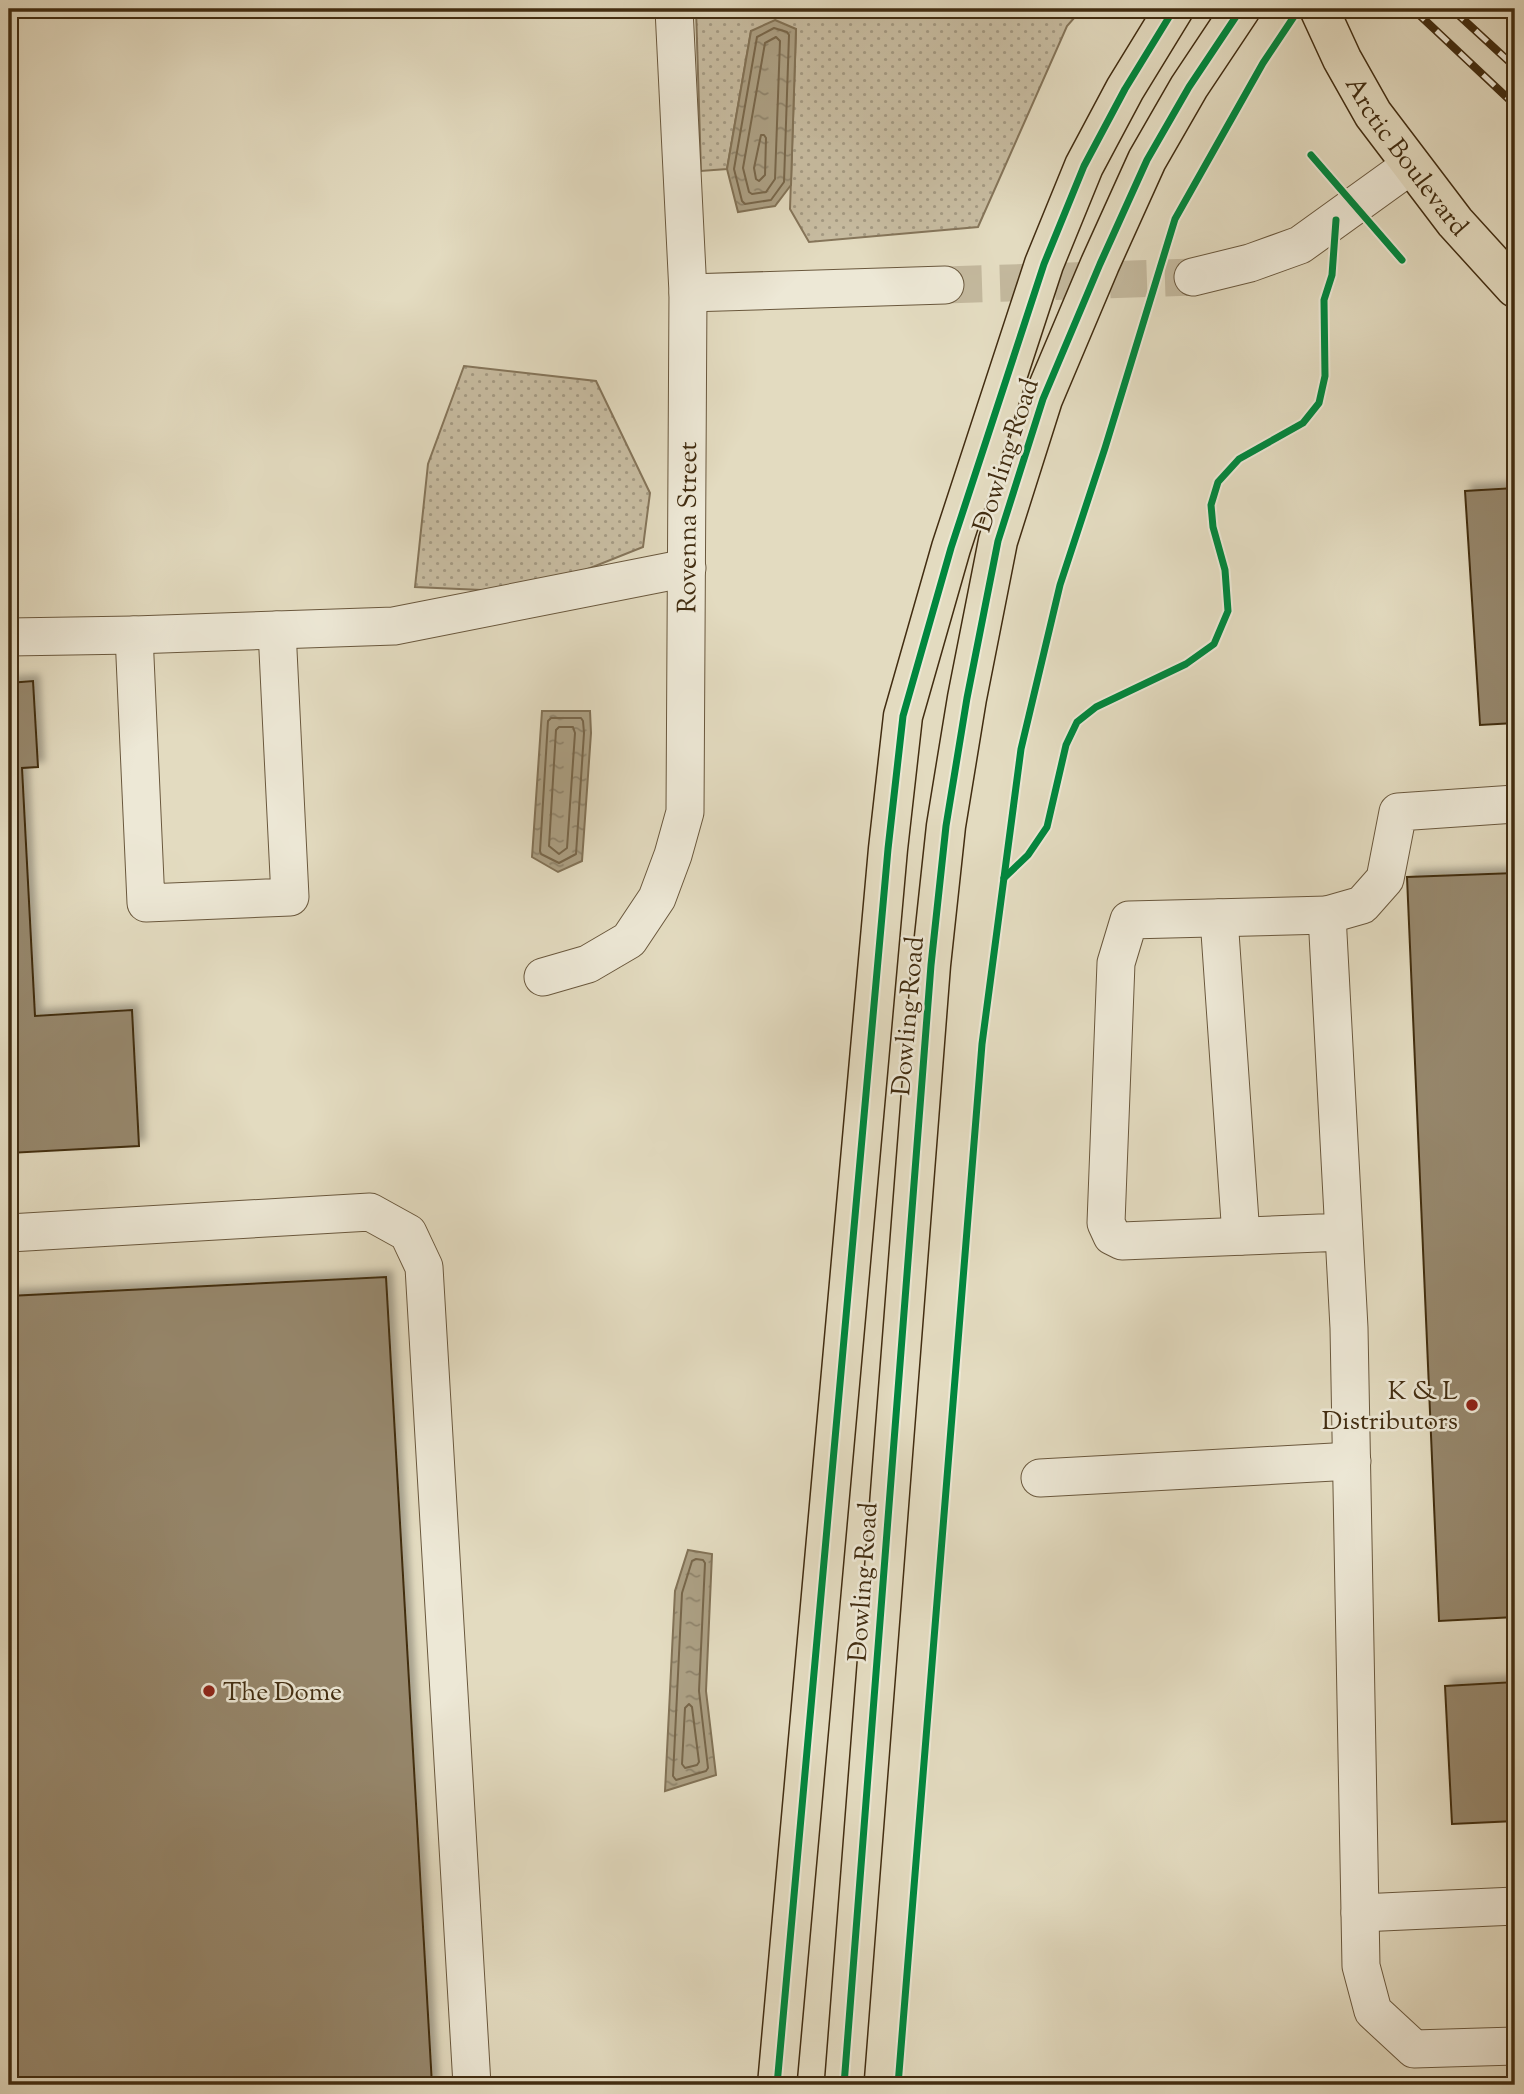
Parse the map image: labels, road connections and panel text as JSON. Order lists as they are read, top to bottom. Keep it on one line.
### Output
{"streets":{"main road":["Arctic Boulevard","Dowling Road"],"street":["Rovenna Street"]},"places":["K & L Distributors","The Dome"]}
